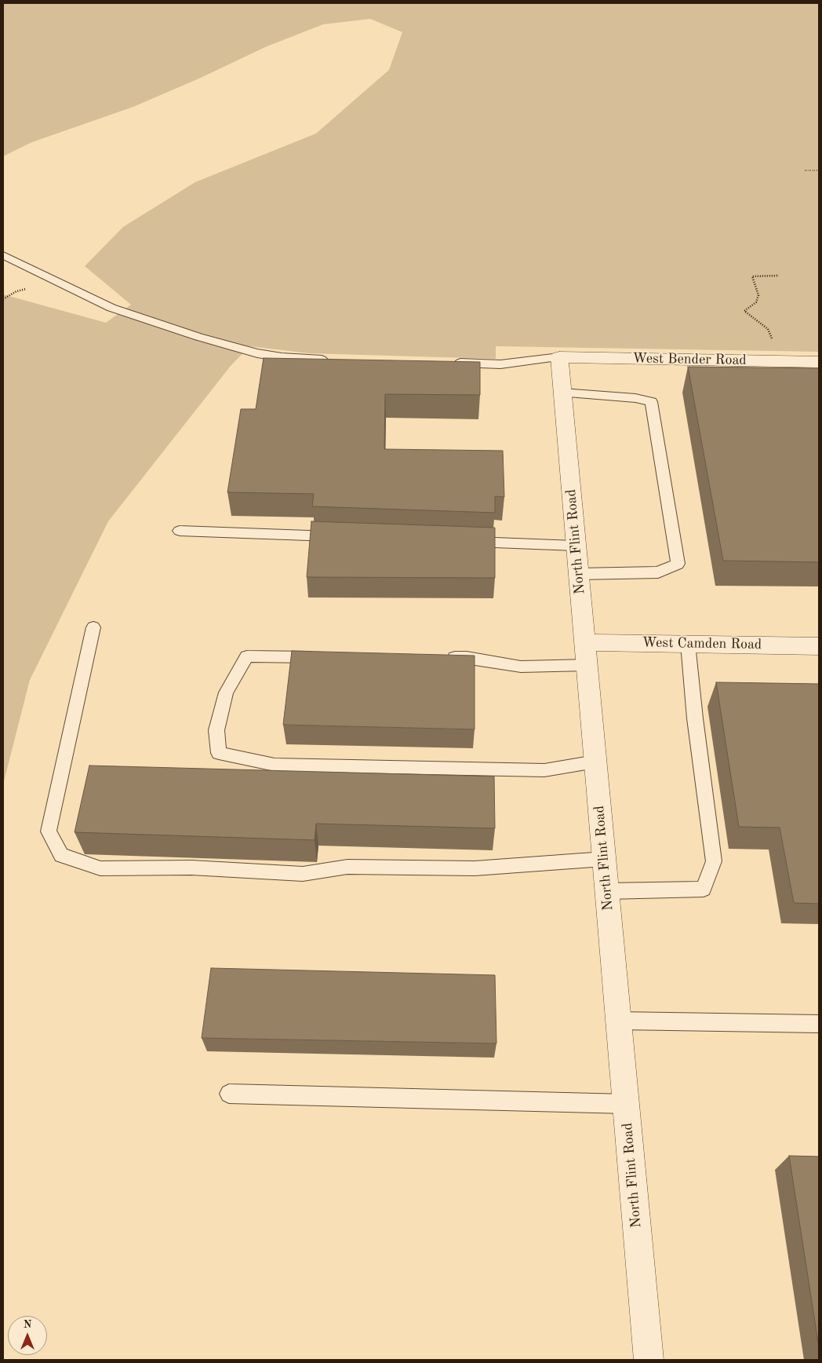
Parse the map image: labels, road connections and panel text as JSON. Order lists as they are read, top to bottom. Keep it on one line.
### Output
{"streets":{"street":["West Bender Road","North Flint Road","West Camden Road"]},"crossings":[["West Bender Road","North Flint Road"],["North Flint Road","West Camden Road"]],"north":"top"}
